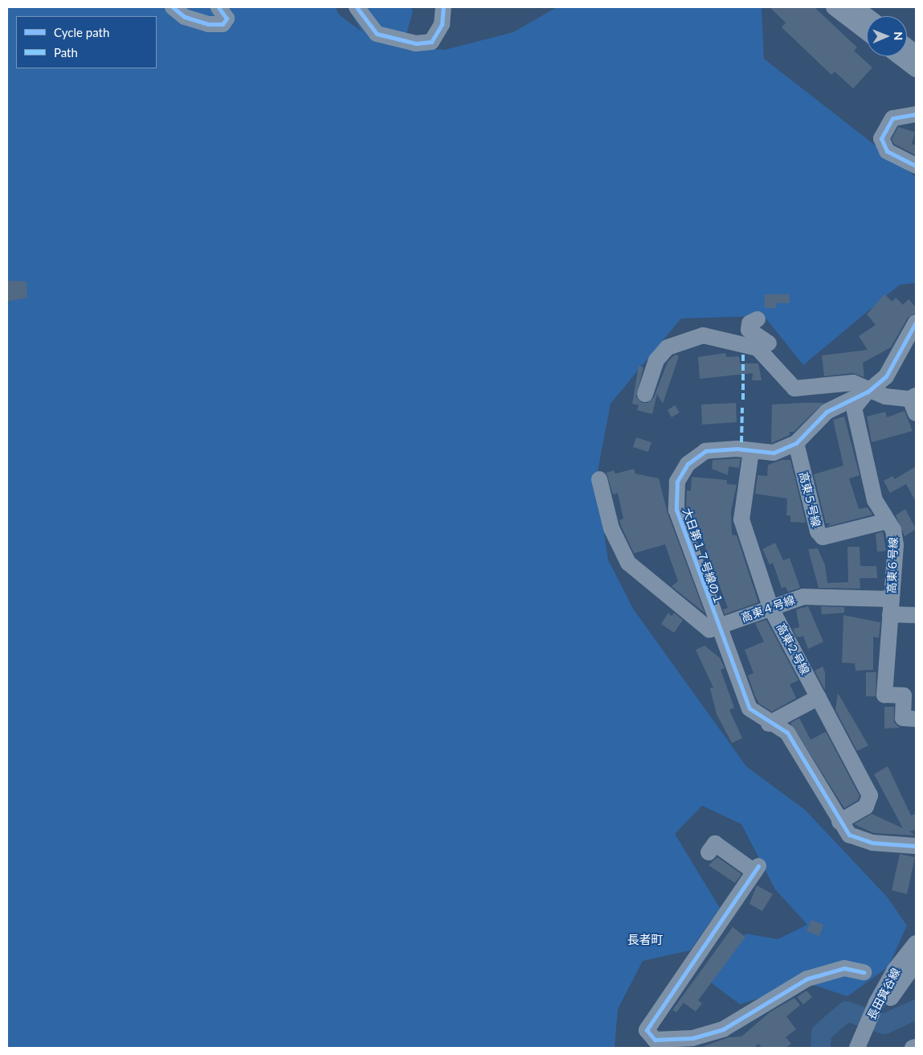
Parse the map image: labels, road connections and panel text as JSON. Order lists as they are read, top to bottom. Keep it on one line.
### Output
{"streets":{"street":["高東５号線","大日第１７号線の１","高東６号線","高東４号線","高東２号線","長田箕谷線"]},"crossings":[["高東５号線","大日第１７号線の１"],["高東５号線","高東６号線"],["大日第１７号線の１","高東６号線"],["大日第１７号線の１","高東４号線"],["大日第１７号線の１","高東２号線"],["高東６号線","高東４号線"],["高東４号線","高東２号線"]],"districts":["長者町"],"legend":["Cycle path","Path"],"north":"right"}
